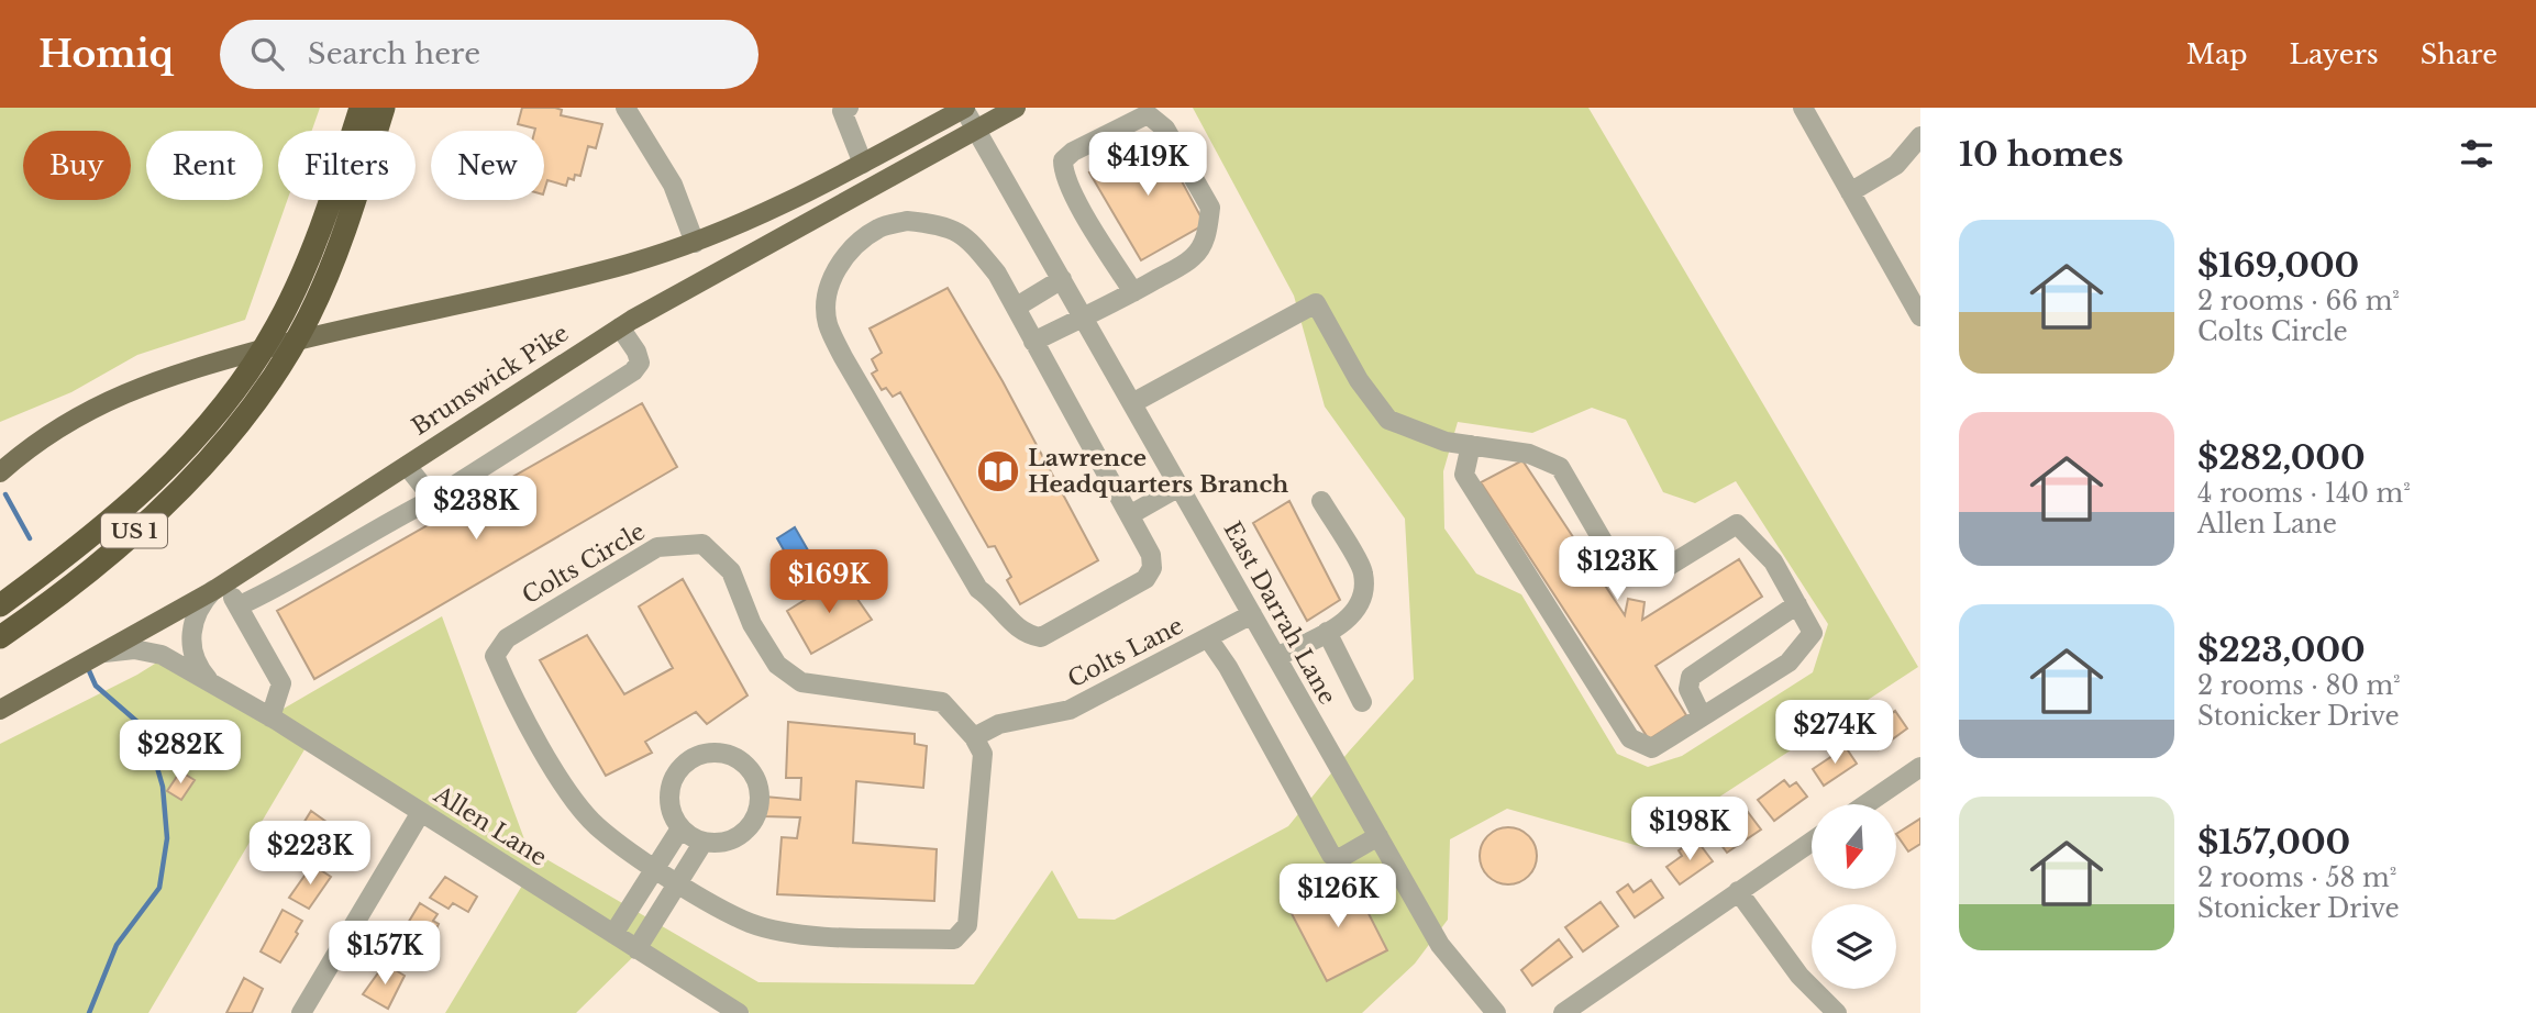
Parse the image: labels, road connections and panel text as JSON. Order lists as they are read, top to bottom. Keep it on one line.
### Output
{"streets":{"highway":["US 1"],"main road":["Brunswick Pike"],"street":["Colts Circle","East Darrah Lane","Colts Lane","Allen Lane"]},"crossings":[["Brunswick Pike","East Darrah Lane"],["Brunswick Pike","Allen Lane"],["Colts Circle","Colts Lane"],["East Darrah Lane","Colts Lane"]],"places":{"library":["Lawrence Headquarters Branch"]},"north":"bottom","page":{"header":"Homiq","search":"Search here","nav":["Map","Layers","Share"],"heading":"10 homes","chip":["Buy","Rent","Filters","New"],"price":["$419K","$238K","$123K","$169K","$274K","$282K","$198K","$223K","$126K","$157K"],"list":[{"name":"$169,000","note":"2 rooms · 66 m² · Colts Circle"},{"name":"$282,000","note":"4 rooms · 140 m² · Allen Lane"},{"name":"$223,000","note":"2 rooms · 80 m² · Stonicker Drive"},{"name":"$157,000","note":"2 rooms · 58 m² · Stonicker Drive"}]}}
